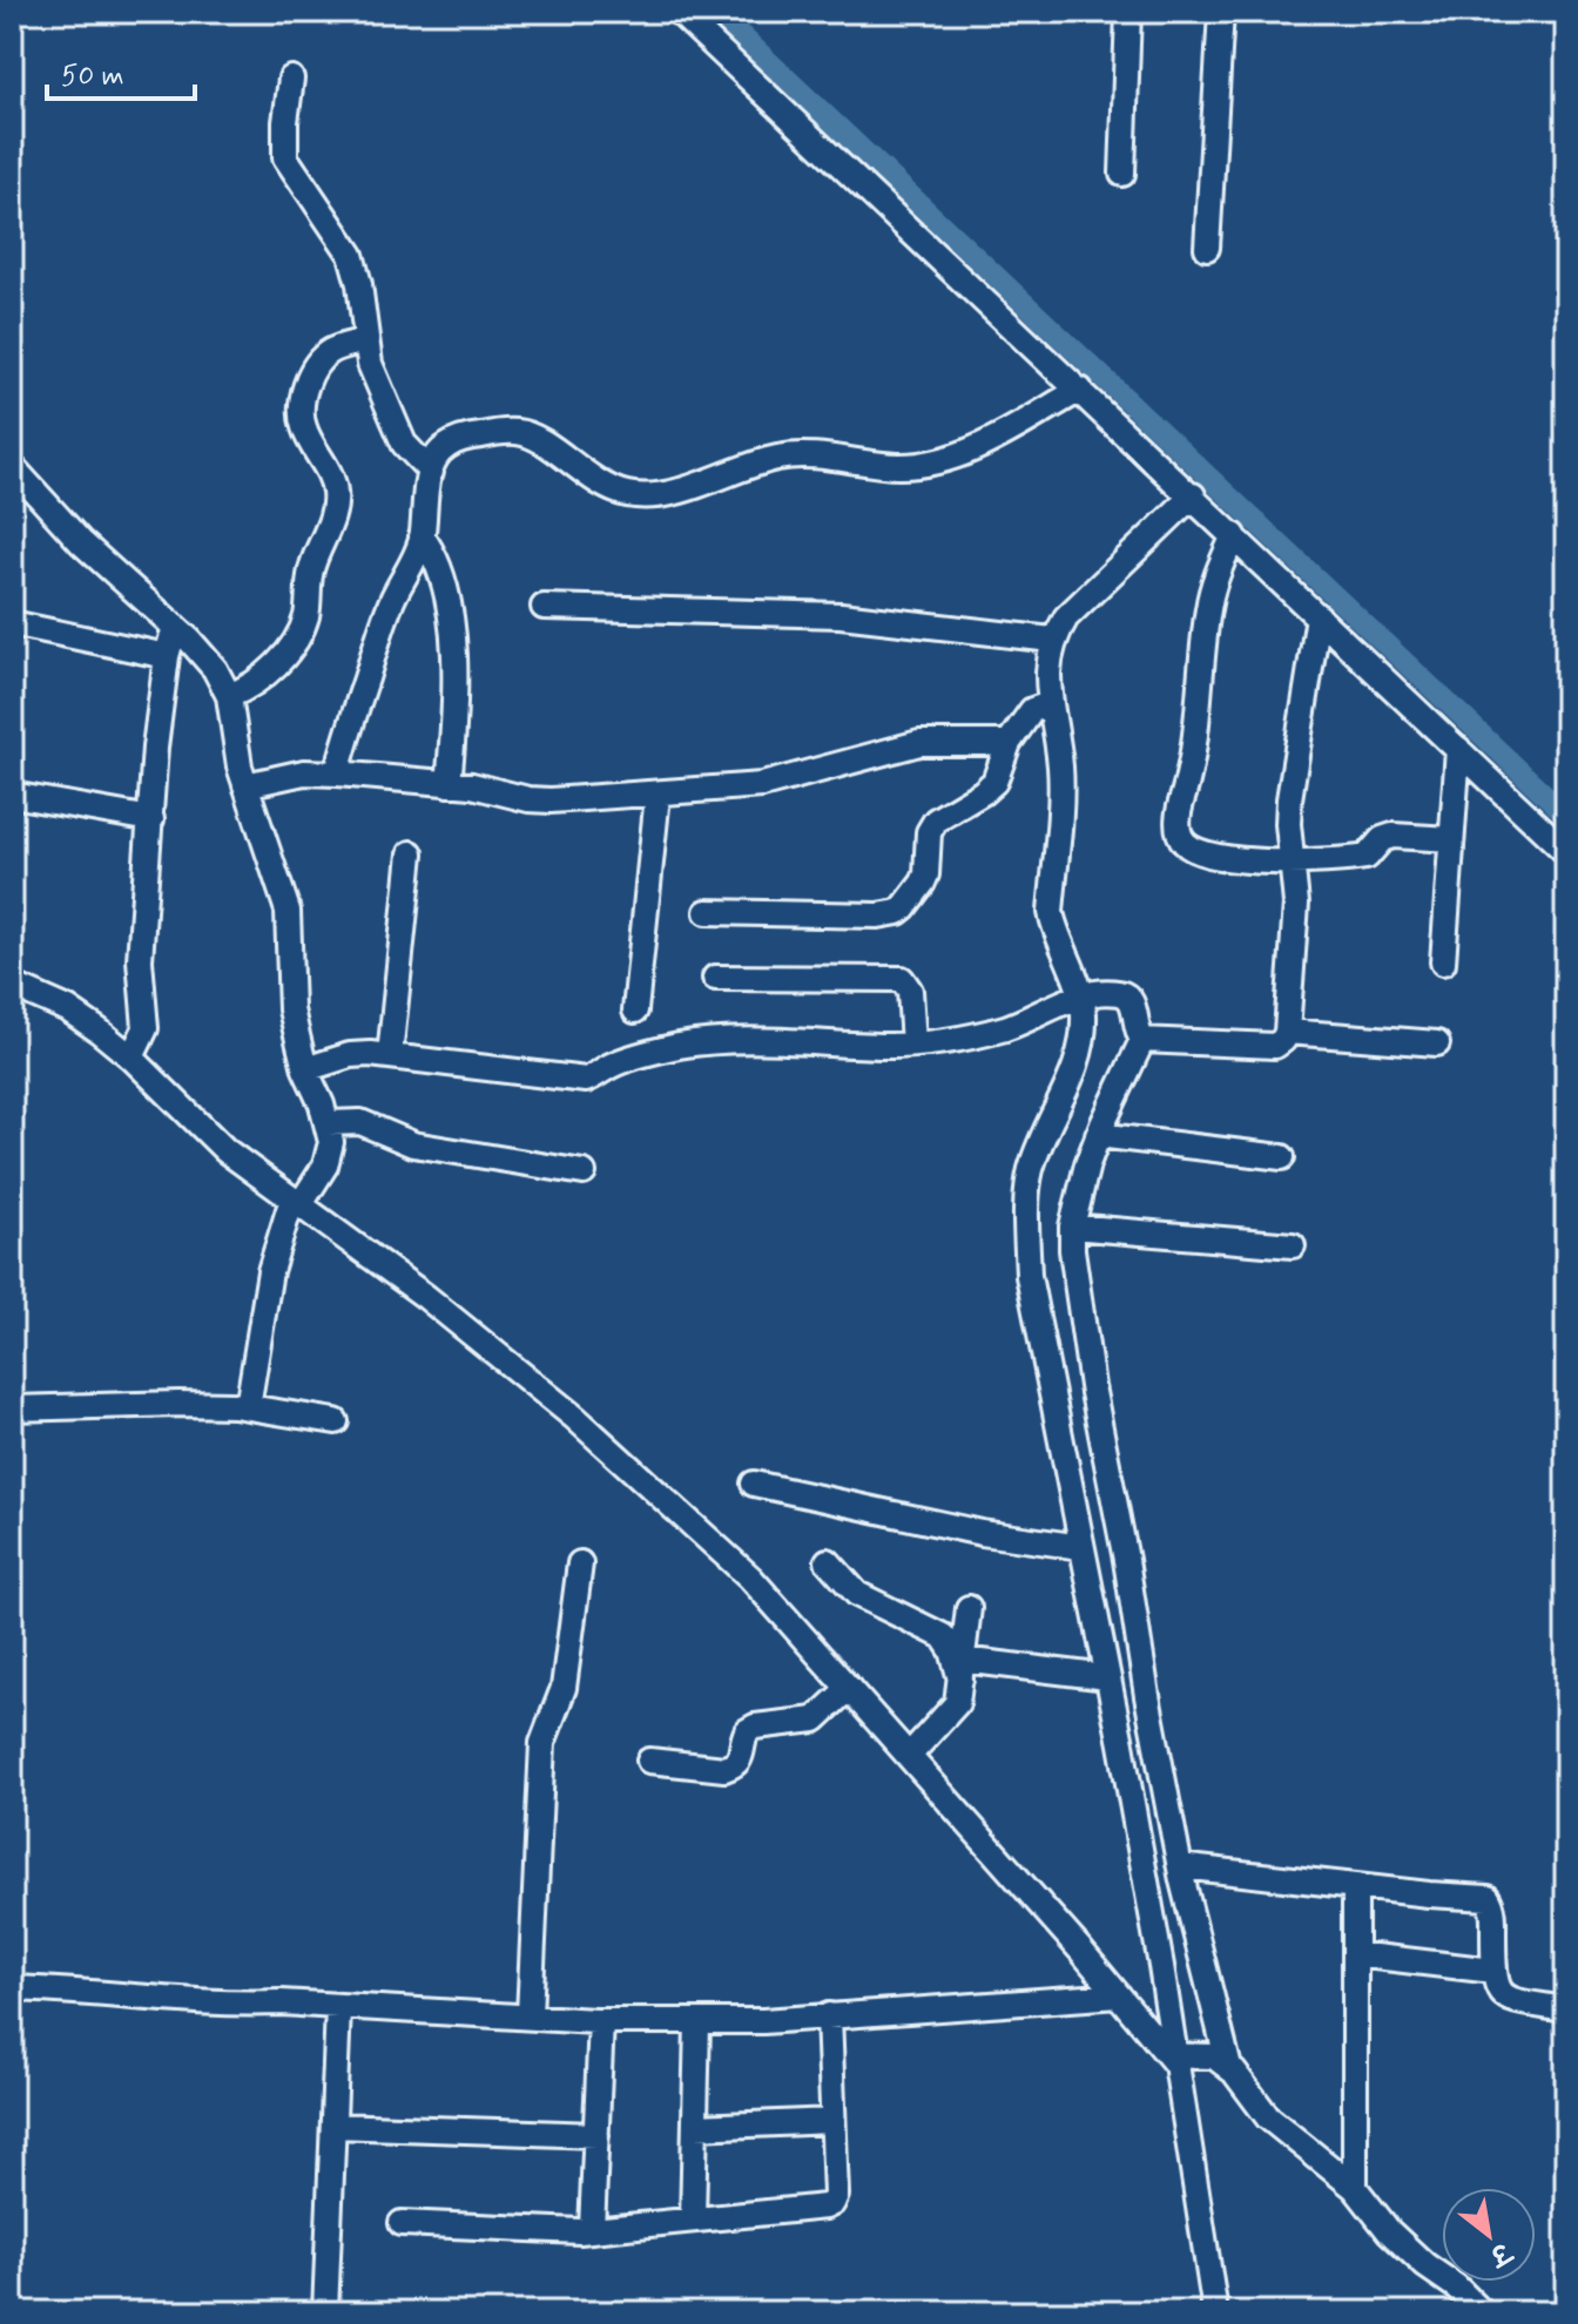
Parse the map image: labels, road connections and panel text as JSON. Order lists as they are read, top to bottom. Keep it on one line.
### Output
{"scale_bar":"50 m","north":"bottom right"}
